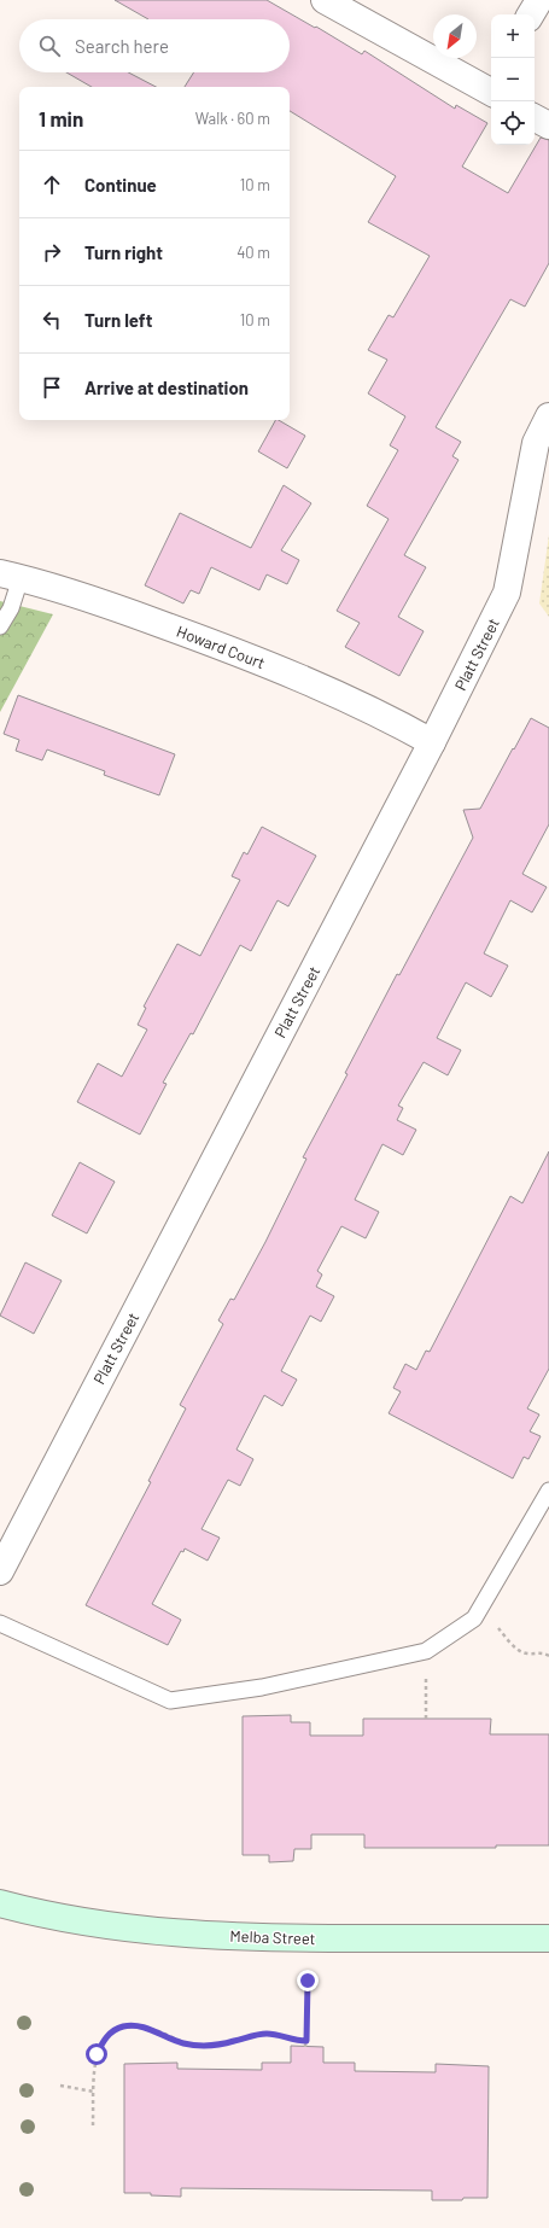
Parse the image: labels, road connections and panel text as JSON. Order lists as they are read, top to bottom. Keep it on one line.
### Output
{"streets":{"main road":["Melba Street"],"street":["Howard Court","Platt Street"]},"crossings":[["Howard Court","Platt Street"]],"north":"bottom left","page":{"map_buttons":["+","−"],"search":"Search here","heading":["1 min","Walk · 60 m"],"list":[["Continue","10 m"],["Turn right","40 m"],["Turn left","10 m"],"Arrive at destination"]}}
